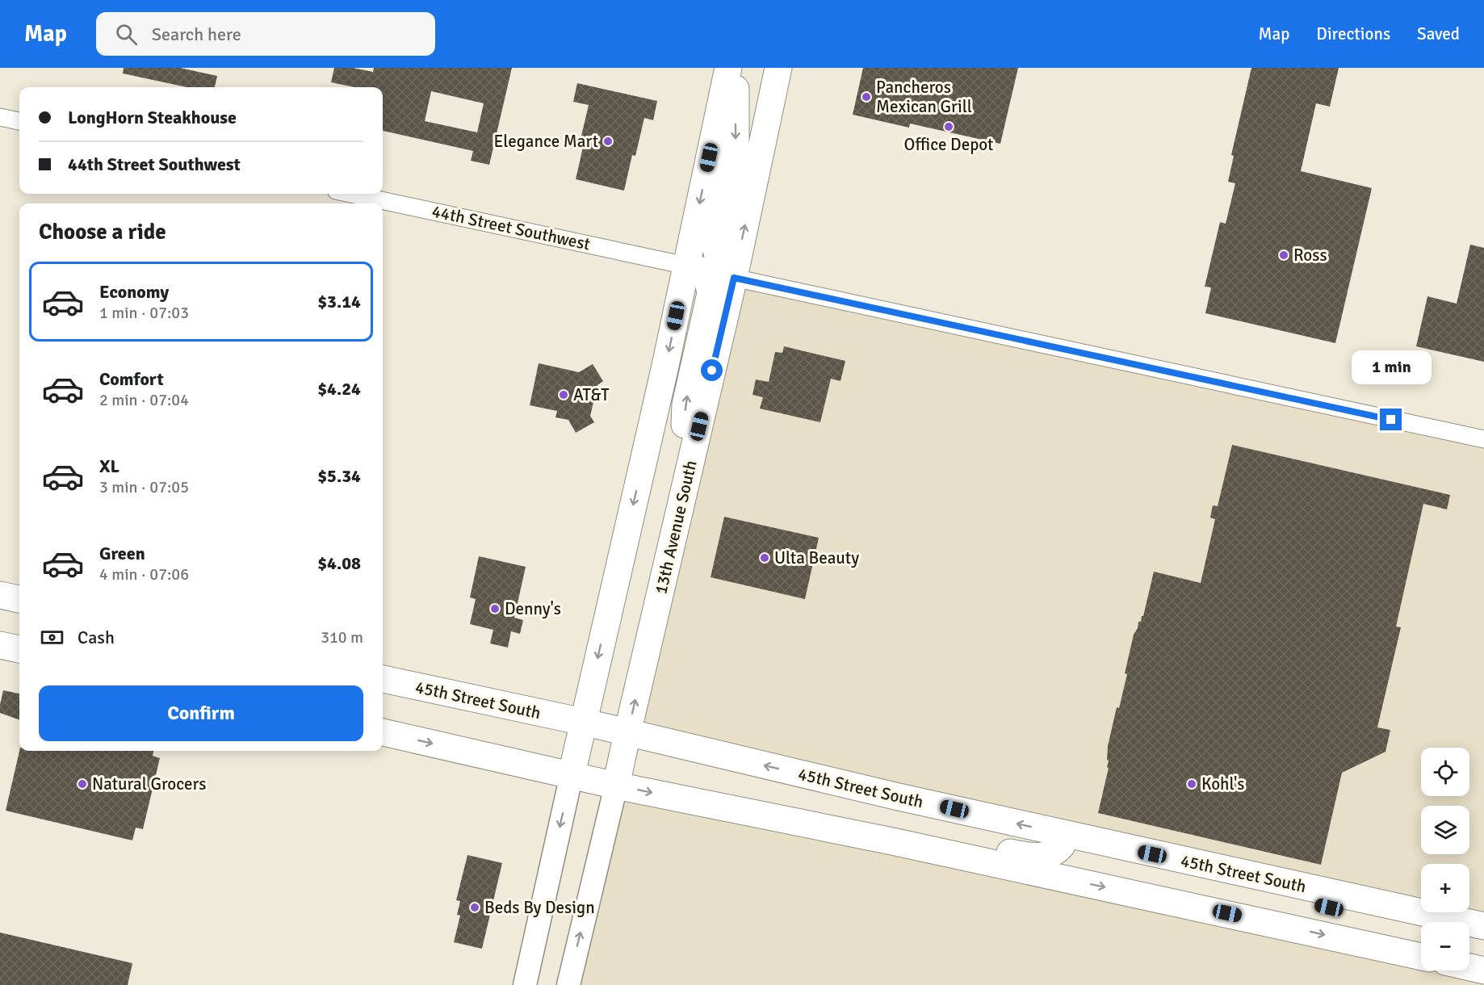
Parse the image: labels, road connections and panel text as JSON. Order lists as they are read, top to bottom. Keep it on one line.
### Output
{"streets":{"main road":["13th Avenue South","45th Street South"],"street":["44th Street Southwest"]},"crossings":[["13th Avenue South","45th Street South"]],"places":["Pancheros Mexican Grill","Office Depot","Elegance Mart","Ross","AT&T","Ulta Beauty","Denny's","Natural Grocers","Kohl's","Beds By Design"],"page":{"header":"Map","search":"Search here","nav":["Map","Directions","Saved"],"banner":["LongHorn Steakhouse","44th Street Southwest"],"heading":"Choose a ride","list":[{"name":"Economy","note":"1 min · 07:03","value":"$3.14"},{"name":"Comfort","note":"2 min · 07:04","value":"$4.24"},{"name":"XL","note":"3 min · 07:05","value":"$5.34"},{"name":"Green","note":"4 min · 07:06","value":"$4.08"}],"bubble":"1 min","pay":["Cash","310 m"],"buttons":"Confirm","map_buttons":["+","−"]}}
